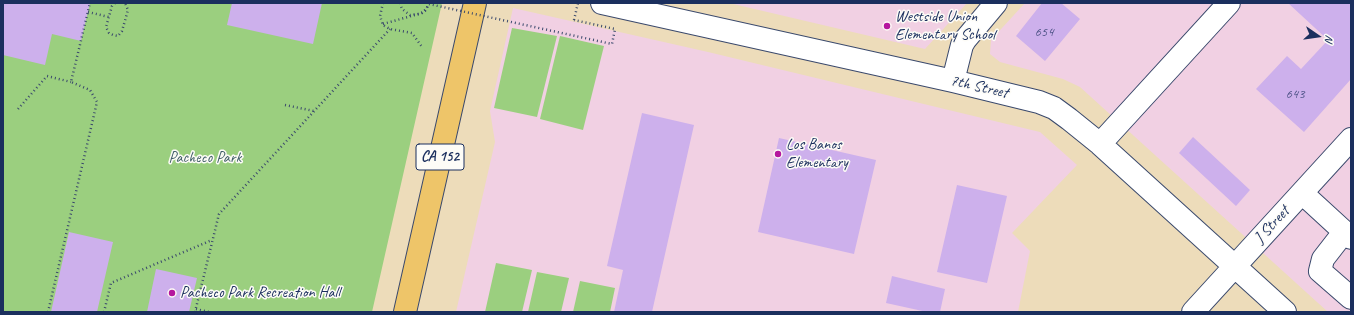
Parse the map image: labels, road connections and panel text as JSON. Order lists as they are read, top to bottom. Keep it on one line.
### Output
{"streets":{"highway":["CA 152"],"street":["7th Street","J Street"]},"crossings":[["7th Street","J Street"]],"parks":["Pacheco Park"],"places":["Westside Union Elementary School","Los Banos Elementary","Pacheco Park Recreation Hall"],"house_numbers":["654","643"],"north":"right"}
